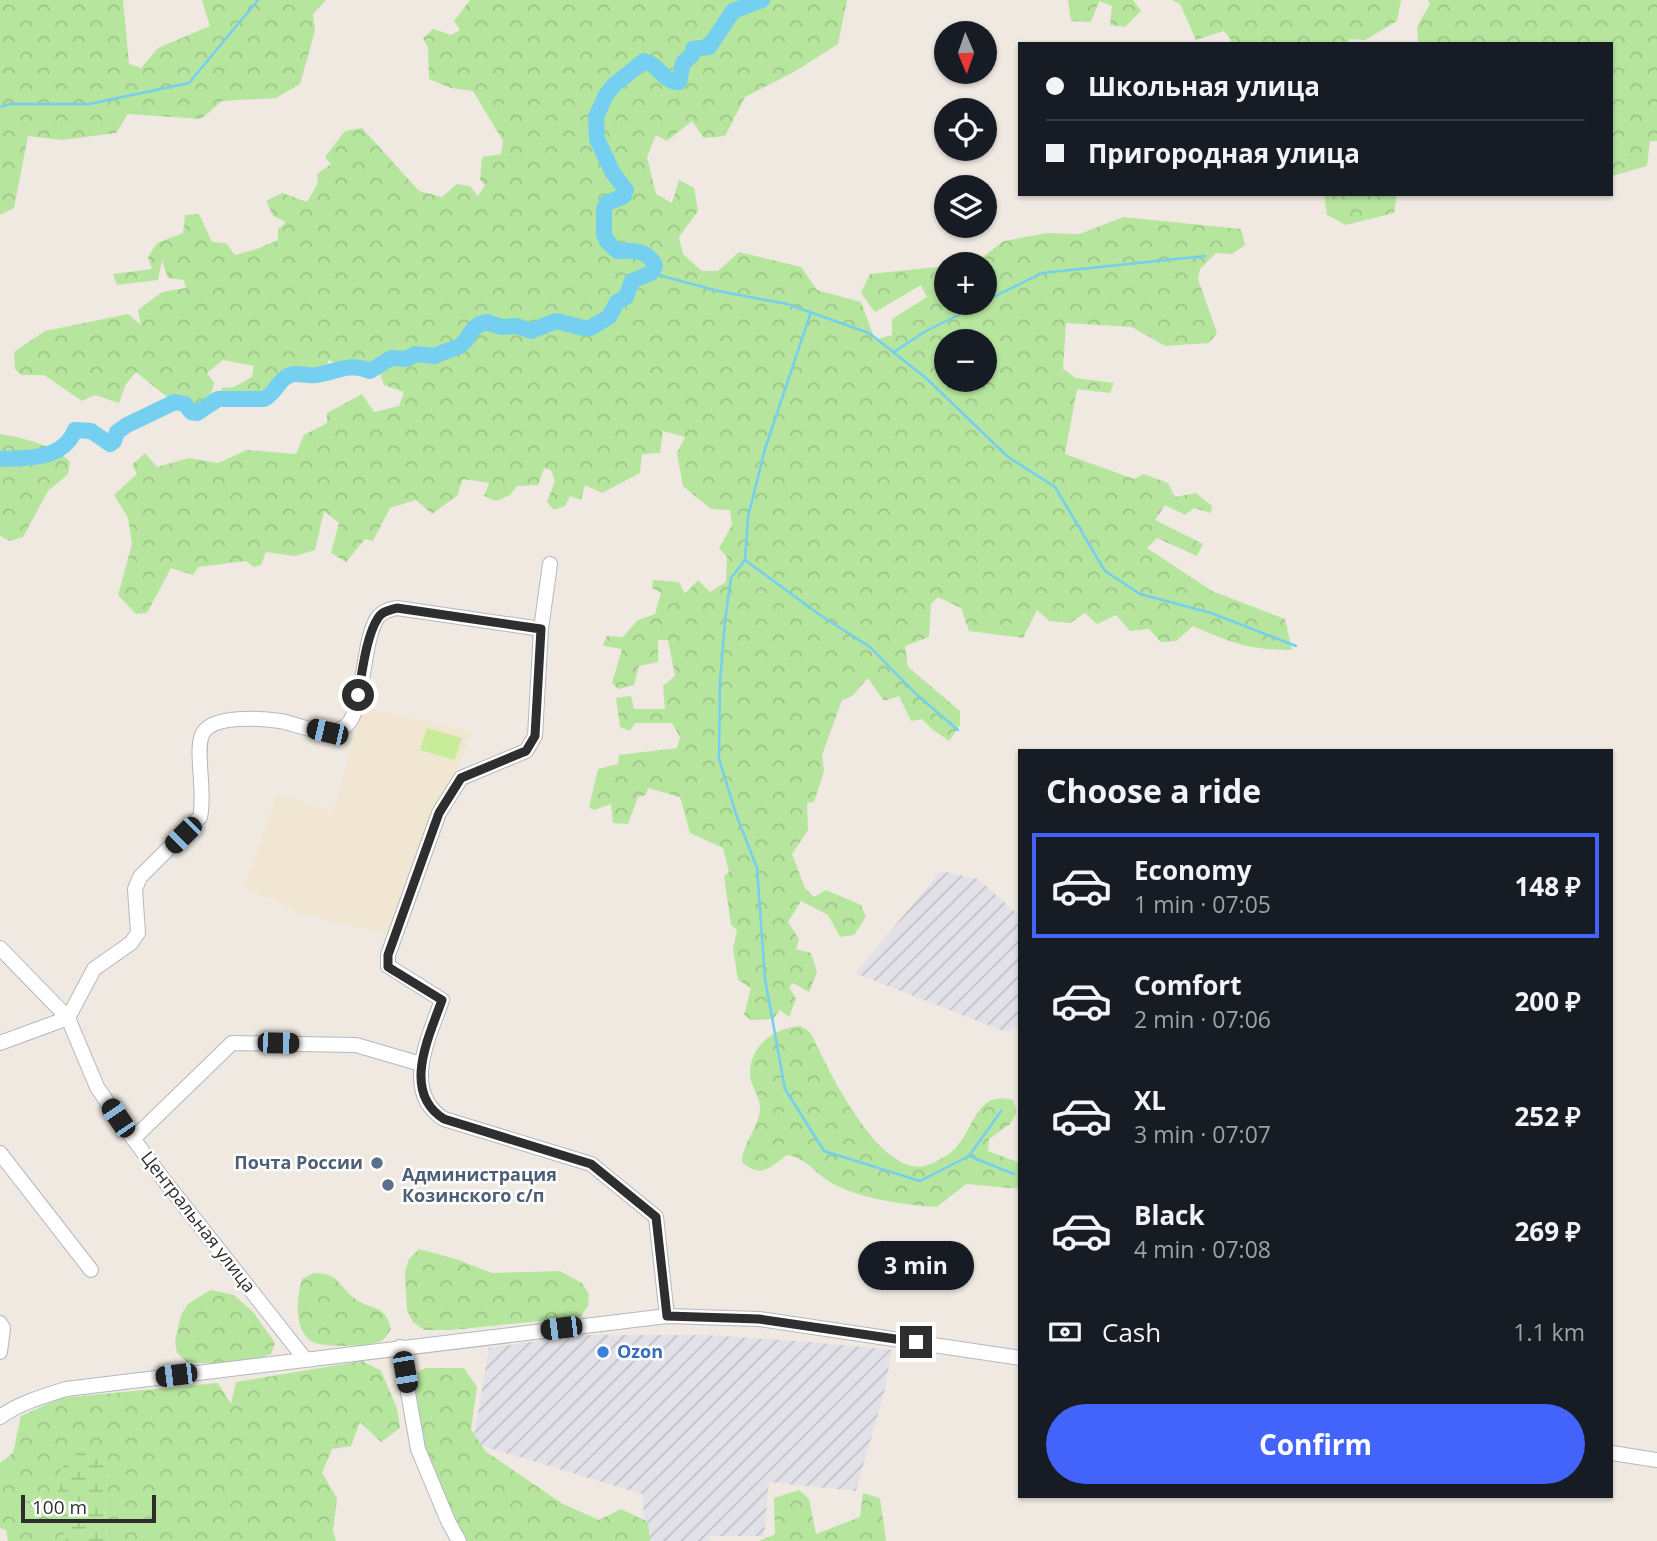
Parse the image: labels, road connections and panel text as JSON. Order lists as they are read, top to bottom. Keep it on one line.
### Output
{"streets":{"street":["Центральная улица"]},"places":["Почта России","Администрация Козинского с/п","Ozon"],"scale_bar":"100 m","north":"bottom","page":{"map_buttons":["+","−"],"banner":["Школьная улица","Пригородная улица"],"heading":"Choose a ride","list":[{"name":"Economy","note":"1 min · 07:05","value":"148 ₽"},{"name":"Comfort","note":"2 min · 07:06","value":"200 ₽"},{"name":"XL","note":"3 min · 07:07","value":"252 ₽"},{"name":"Black","note":"4 min · 07:08","value":"269 ₽"}],"bubble":"3 min","pay":["Cash","1.1 km"],"buttons":"Confirm","scale":"100 m"}}
